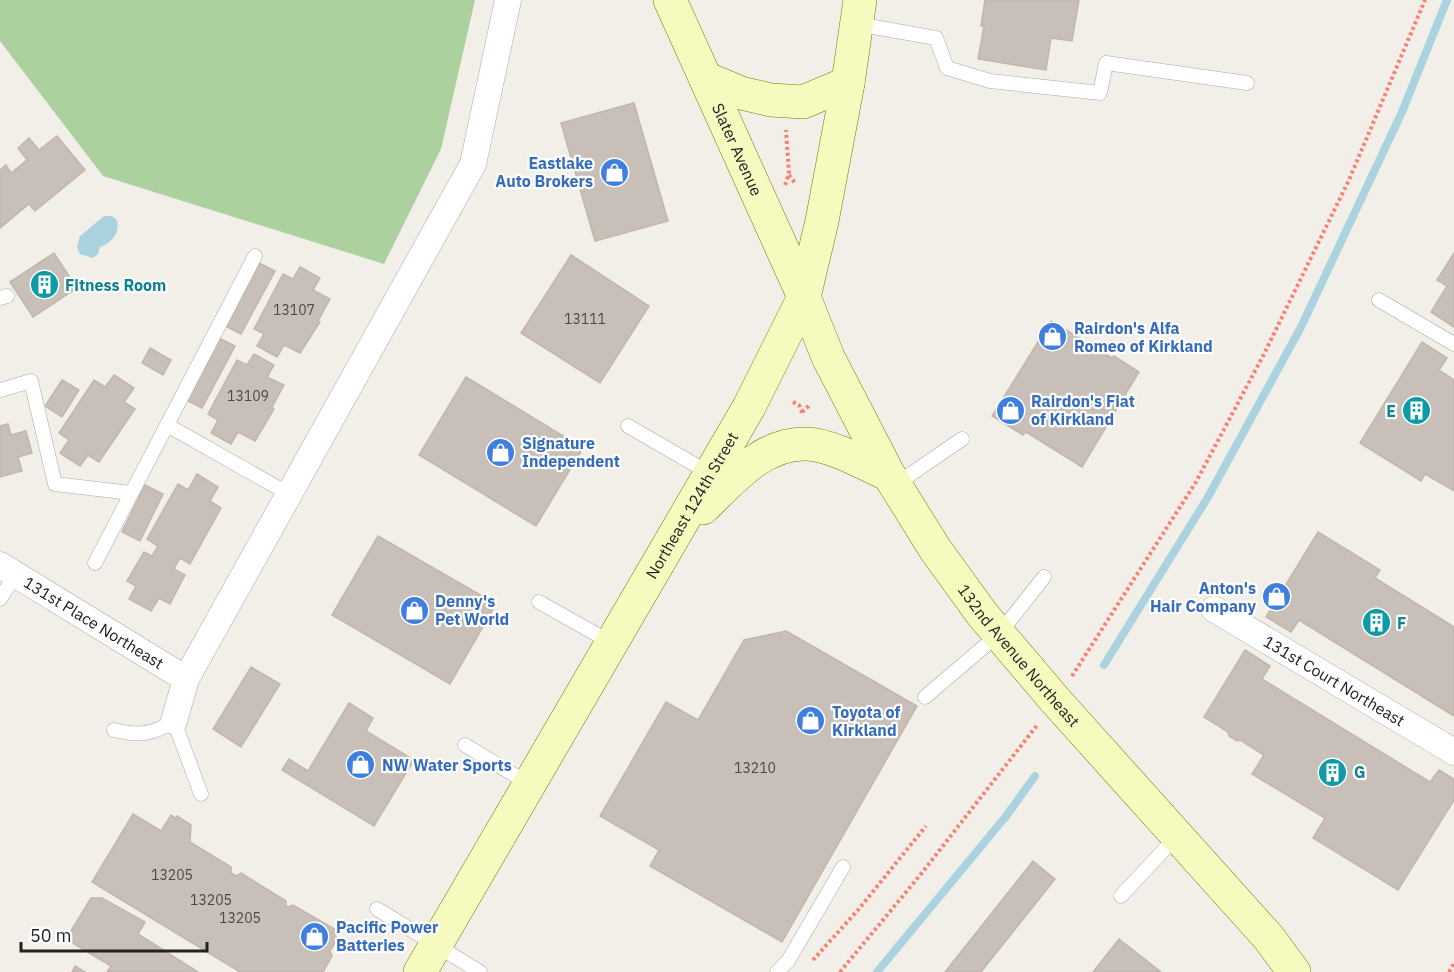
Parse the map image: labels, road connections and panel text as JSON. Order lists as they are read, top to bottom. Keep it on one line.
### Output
{"streets":{"main road":["Slater Avenue","Northeast 124th Street","132nd Avenue Northeast"],"street":["131st Place Northeast","131st Court Northeast"]},"crossings":[["Slater Avenue","Northeast 124th Street"],["Slater Avenue","132nd Avenue Northeast"],["Northeast 124th Street","132nd Avenue Northeast"]],"places":{"shop":["Eastlake Auto Brokers","Rairdon's Alfa Romeo of Kirkland","Rairdon's Fiat of Kirkland","Signature Independent","Anton's Hair Company","Denny's Pet World","Toyota of Kirkland","NW Water Sports","Pacific Power Batteries"],"building":["Fitness Room","E","F","G"]},"house_numbers":["13107","13111","13109","13210","13205","13205","13205"],"scale_bar":"50 m"}
